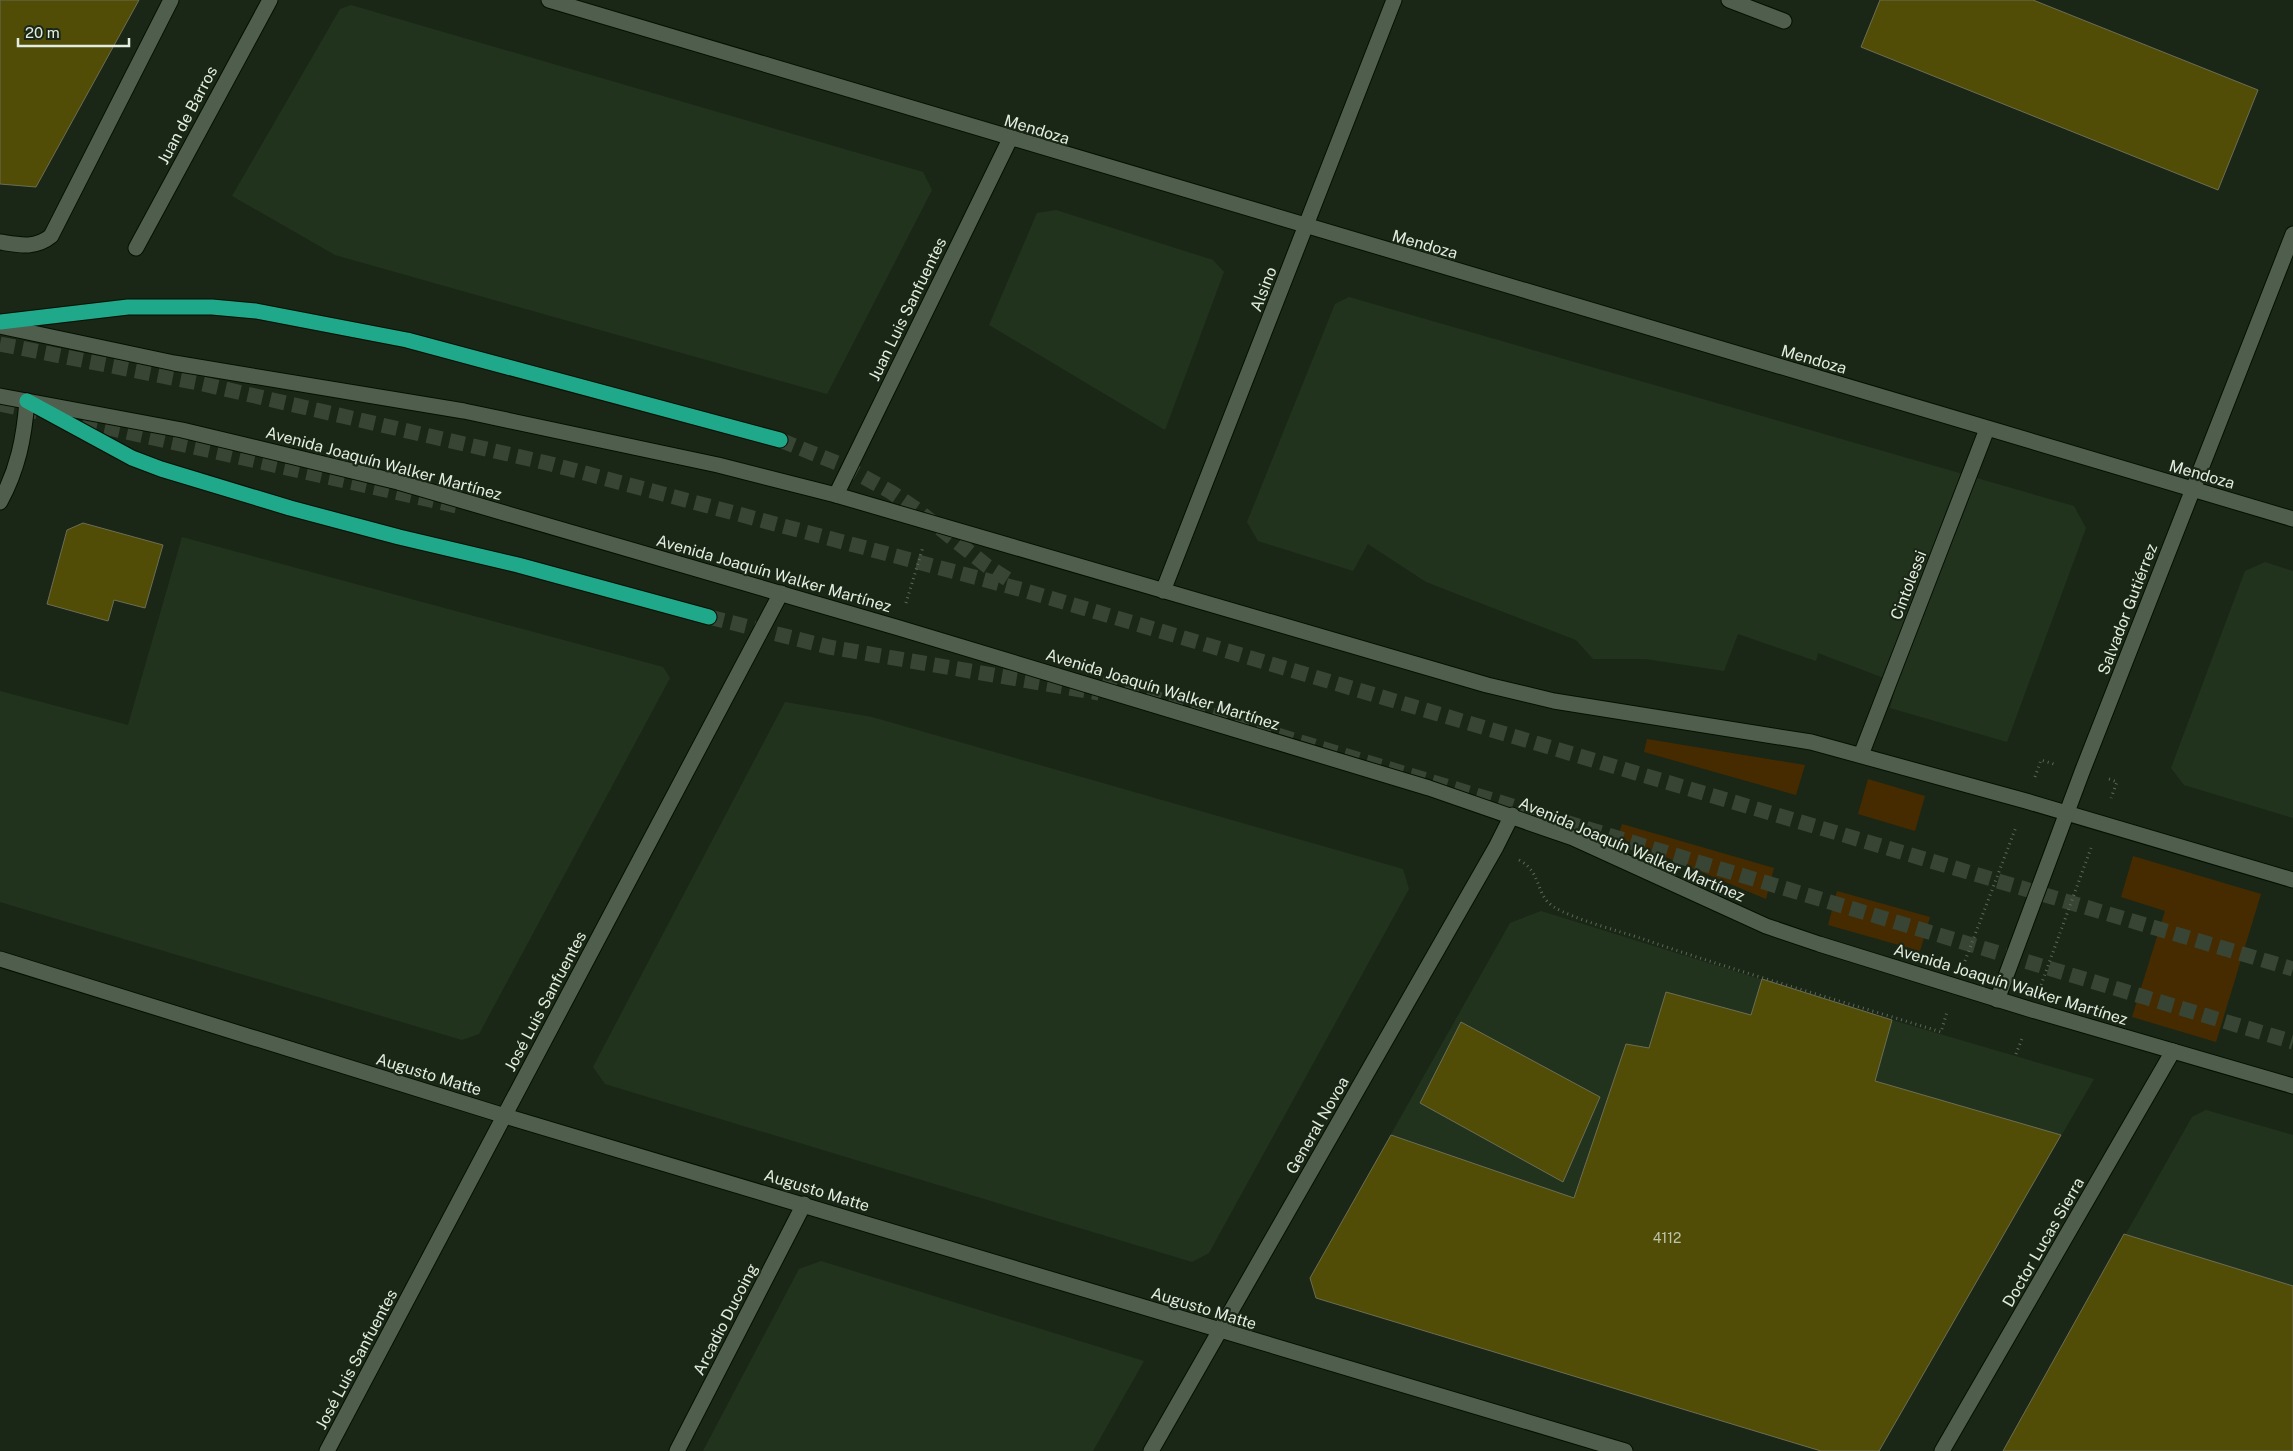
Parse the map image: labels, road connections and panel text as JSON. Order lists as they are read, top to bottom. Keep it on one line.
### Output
{"streets":{"street":["Juan de Barros","Mendoza","Alsino","Juan Luis Sanfuentes","Avenida Joaquín Walker Martínez","Cintolessi","Salvador Gutiérrez","José Luis Sanfuentes","Augusto Matte","General Novoa","Doctor Lucas Sierra","Arcadio Ducoing"]},"crossings":[["Mendoza","Alsino"],["Mendoza","Juan Luis Sanfuentes"],["Mendoza","Cintolessi"],["Mendoza","Salvador Gutiérrez"],["Avenida Joaquín Walker Martínez","Salvador Gutiérrez"],["Avenida Joaquín Walker Martínez","José Luis Sanfuentes"],["Avenida Joaquín Walker Martínez","General Novoa"],["Avenida Joaquín Walker Martínez","Doctor Lucas Sierra"],["José Luis Sanfuentes","Augusto Matte"],["Augusto Matte","General Novoa"],["Augusto Matte","Arcadio Ducoing"]],"house_numbers":["4112"],"scale_bar":"20 m"}
